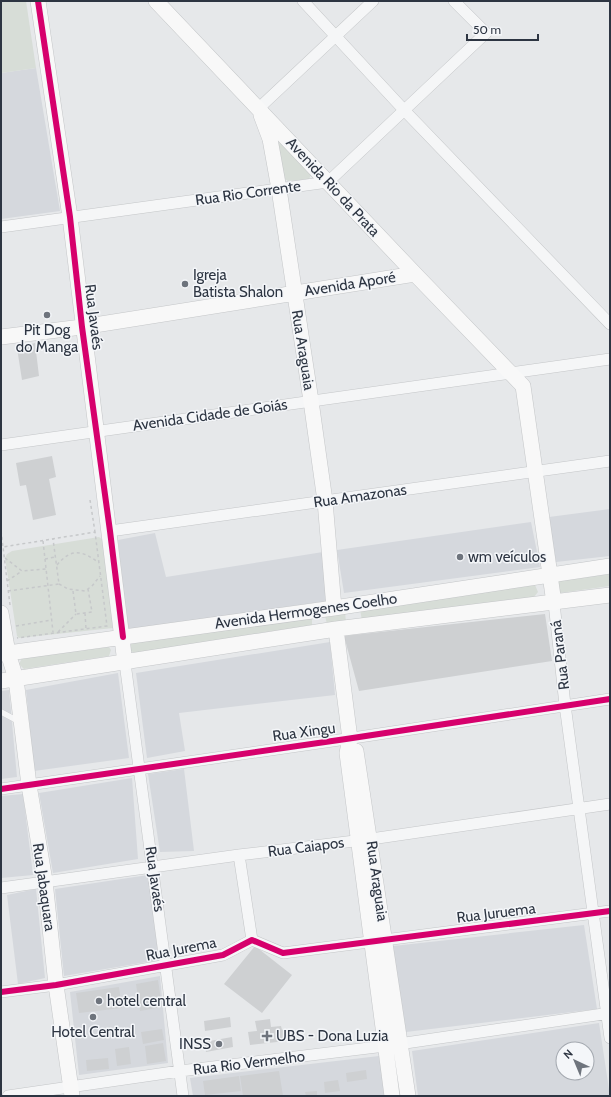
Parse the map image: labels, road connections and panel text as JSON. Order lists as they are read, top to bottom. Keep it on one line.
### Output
{"streets":{"main road":["Avenida Rio da Prata","Avenida Aporé","Rua Javaés","Rua Araguaia","Avenida Hermogenes Coelho","Rua Paraná","Rua Jabaquara"],"street":["Rua Rio Corrente","Avenida Cidade de Goiás","Rua Amazonas","Rua Xingu","Rua Caiapos","Rua Juruema","Rua Jurema","Rua Rio Vermelho"]},"crossings":[["Avenida Rio da Prata","Rua Rio Corrente"],["Avenida Rio da Prata","Avenida Aporé"],["Avenida Rio da Prata","Rua Araguaia"],["Avenida Rio da Prata","Avenida Cidade de Goiás"],["Avenida Rio da Prata","Rua Paraná"],["Rua Rio Corrente","Rua Javaés"],["Rua Rio Corrente","Rua Araguaia"],["Avenida Aporé","Rua Javaés"],["Avenida Aporé","Rua Araguaia"],["Rua Javaés","Avenida Cidade de Goiás"],["Rua Javaés","Rua Amazonas"],["Rua Javaés","Avenida Hermogenes Coelho"],["Rua Javaés","Rua Xingu"],["Rua Javaés","Rua Caiapos"],["Rua Javaés","Rua Jurema"],["Rua Javaés","Rua Rio Vermelho"],["Rua Araguaia","Avenida Cidade de Goiás"],["Rua Araguaia","Rua Amazonas"],["Rua Araguaia","Avenida Hermogenes Coelho"],["Rua Araguaia","Rua Xingu"],["Rua Araguaia","Rua Caiapos"],["Rua Araguaia","Rua Juruema"],["Rua Araguaia","Rua Rio Vermelho"],["Avenida Cidade de Goiás","Rua Paraná"],["Rua Amazonas","Rua Paraná"],["Avenida Hermogenes Coelho","Rua Paraná"],["Avenida Hermogenes Coelho","Rua Jabaquara"],["Rua Paraná","Rua Xingu"],["Rua Paraná","Rua Caiapos"],["Rua Paraná","Rua Juruema"],["Rua Paraná","Rua Rio Vermelho"],["Rua Xingu","Rua Jabaquara"],["Rua Caiapos","Rua Jabaquara"],["Rua Jabaquara","Rua Jurema"],["Rua Jabaquara","Rua Rio Vermelho"]],"places":{"other":["Igreja Batista Shalon","Pit Dog do Manga","wm veículos","hotel central","Hotel Central","INSS"],"health":["UBS - Dona Luzia"]},"scale_bar":"50 m","north":"top left"}
